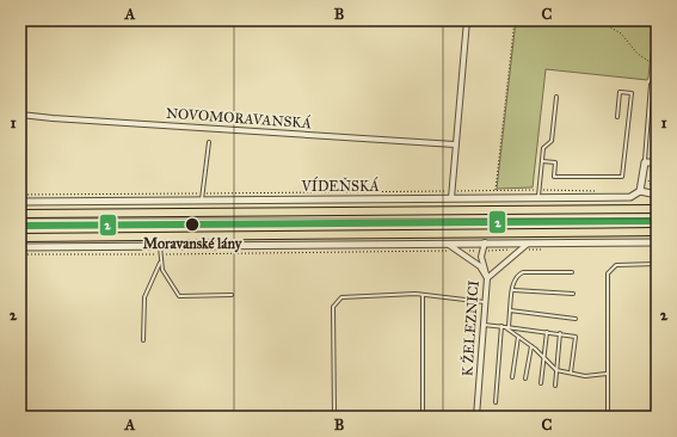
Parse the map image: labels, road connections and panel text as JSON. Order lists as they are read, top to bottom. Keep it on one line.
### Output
{"streets":{"highway":["VÍDEŇSKÁ"],"street":["NOVOMORAVANSKÁ","K ŽELEZNICI"]},"places":["Moravanské lány"],"lines":["transit line 2"],"grid":{"columns":["A","B","C"],"rows":["1","2"]}}
